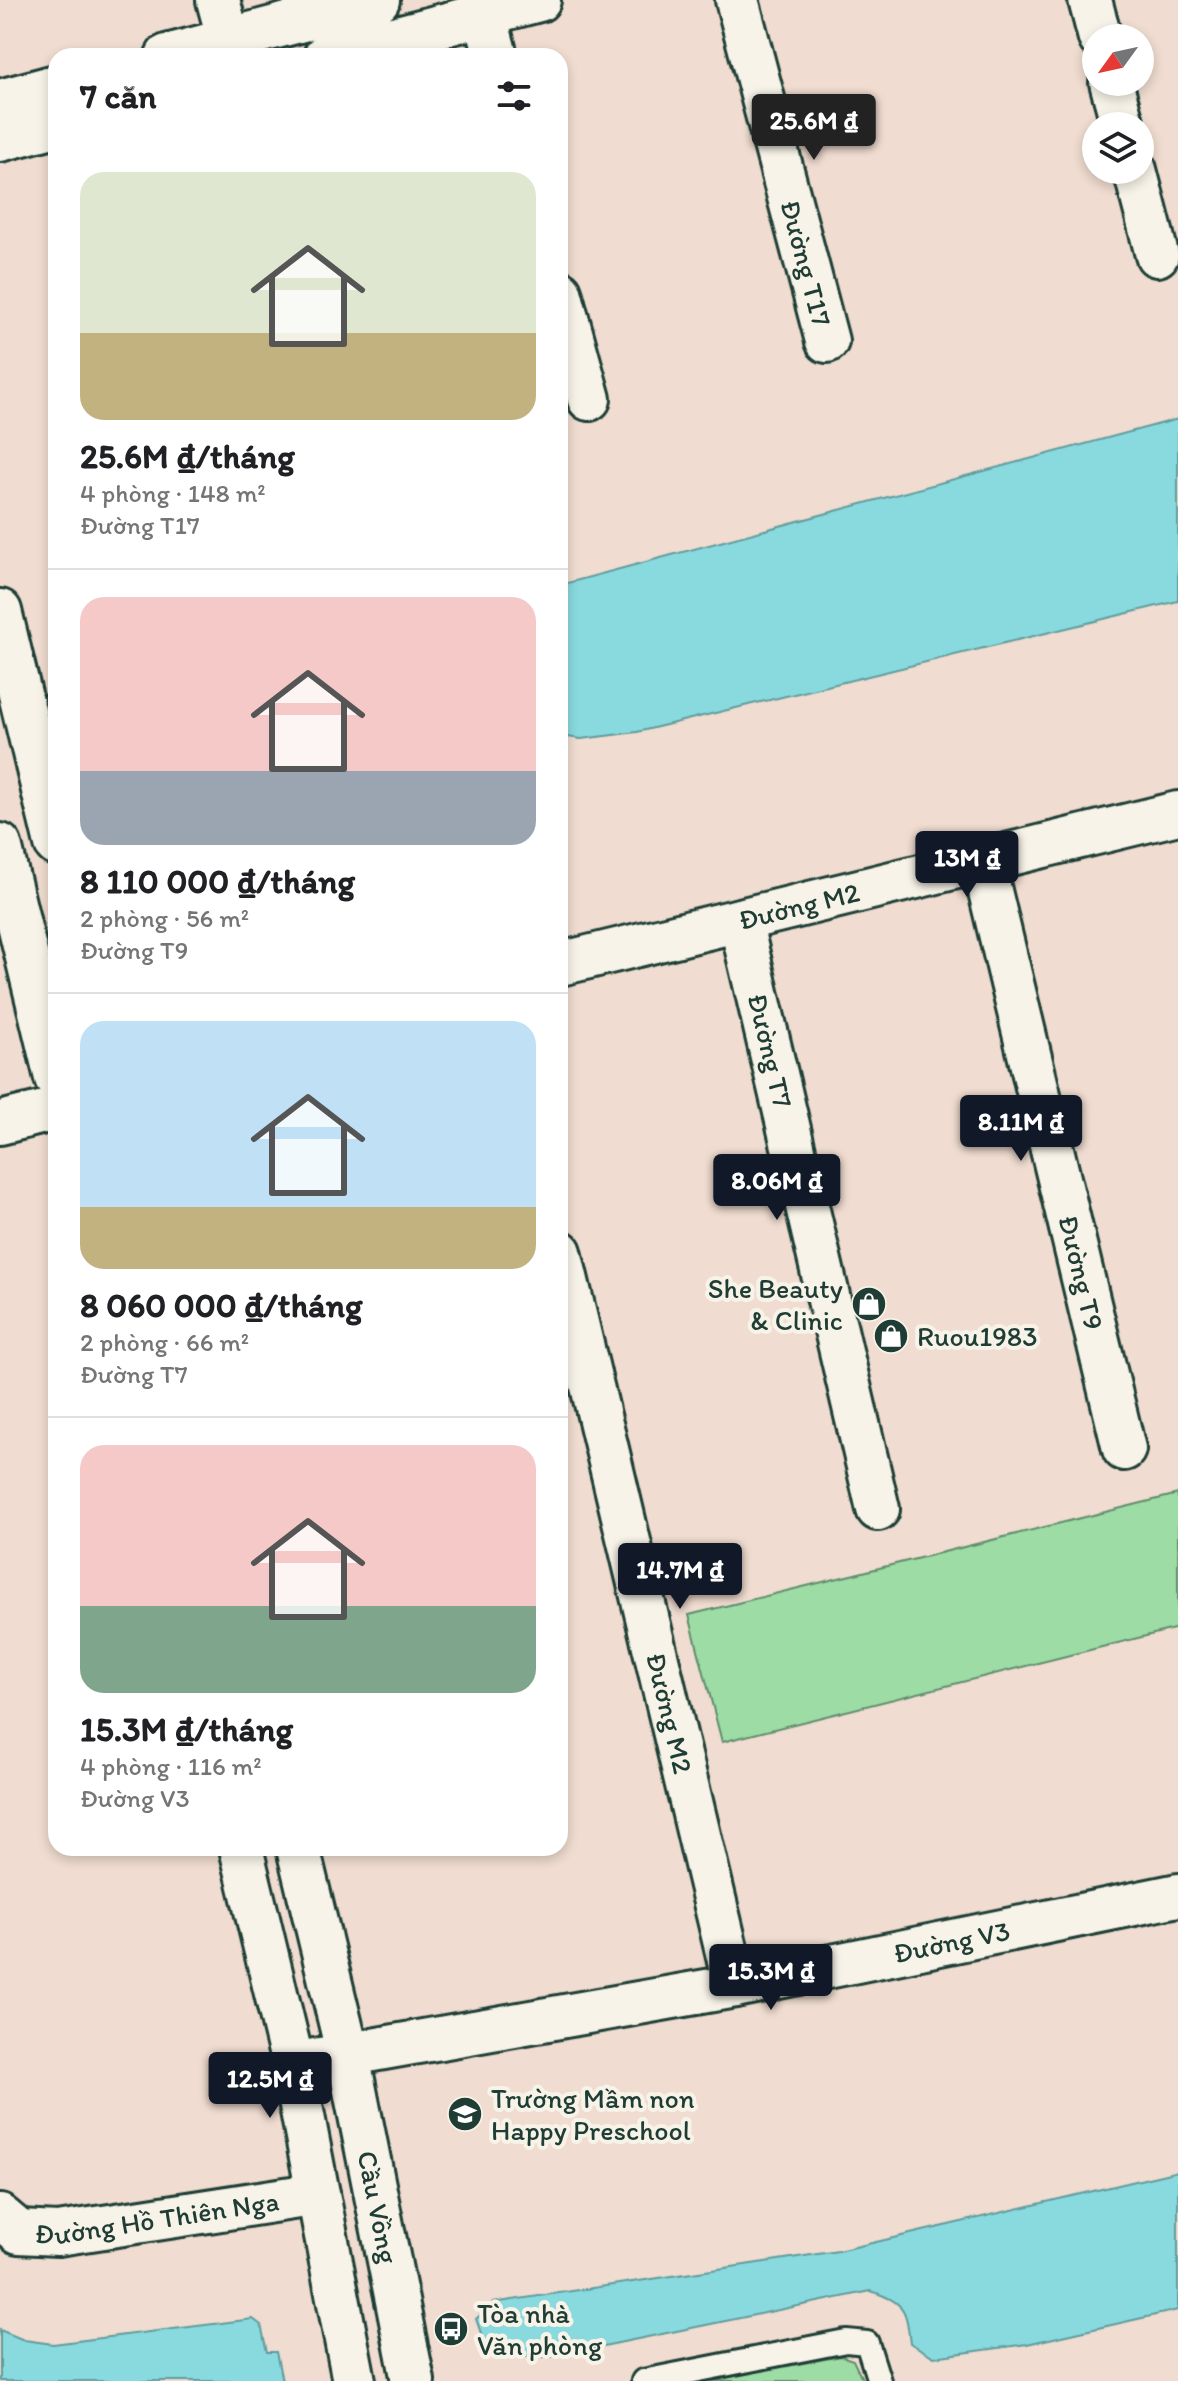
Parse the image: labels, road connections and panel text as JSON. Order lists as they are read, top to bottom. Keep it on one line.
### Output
{"streets":{"street":["Đường T17","Đường M2","Đường T7","Đường T9","Đường V3","Cầu Vồng","Đường Hồ Thiên Nga"]},"crossings":[["Đường M2","Đường T7"],["Đường M2","Đường T9"],["Đường M2","Đường V3"],["Đường V3","Cầu Vồng"],["Cầu Vồng","Đường Hồ Thiên Nga"]],"places":{"shop":["She Beauty & Clinic","Ruou1983"],"school or university":["Trường Mầm non Happy Preschool"],"bus stop":["Tòa nhà Văn phòng"]},"north":"bottom left","page":{"heading":"7 căn","price":["25.6M ₫","13M ₫","8.11M ₫","8.06M ₫","14.7M ₫","15.3M ₫","12.5M ₫"],"list":[{"name":"25.6M ₫/tháng","note":"4 phòng · 148 m² · Đường T17"},{"name":"8 110 000 ₫/tháng","note":"2 phòng · 56 m² · Đường T9"},{"name":"8 060 000 ₫/tháng","note":"2 phòng · 66 m² · Đường T7"},{"name":"15.3M ₫/tháng","note":"4 phòng · 116 m² · Đường V3"}]}}
